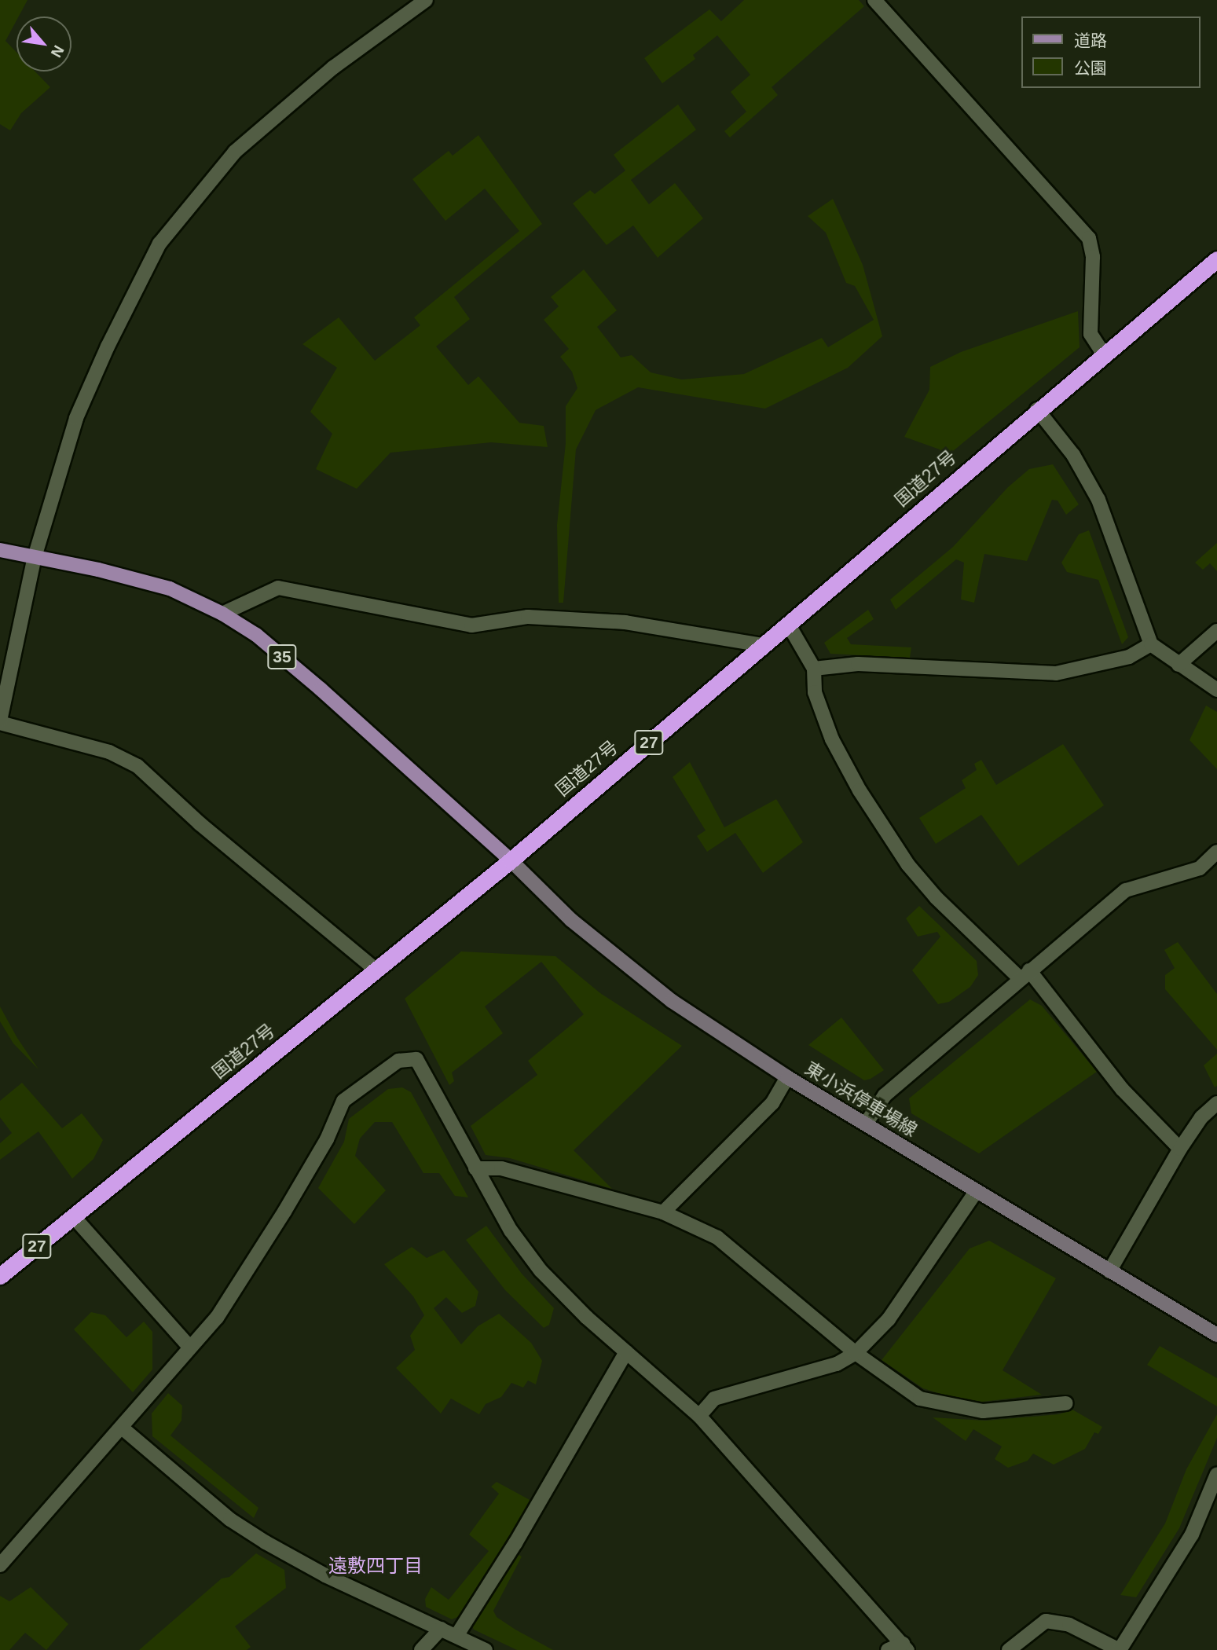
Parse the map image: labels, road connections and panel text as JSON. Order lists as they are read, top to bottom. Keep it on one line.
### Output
{"streets":{"highway":["国道27号","27"],"main road":["35","東小浜停車場線"]},"crossings":[["国道27号","35"],["国道27号","東小浜停車場線"],["35","東小浜停車場線"]],"districts":["遠敷四丁目"],"legend":["道路","公園"],"north":"bottom right"}
